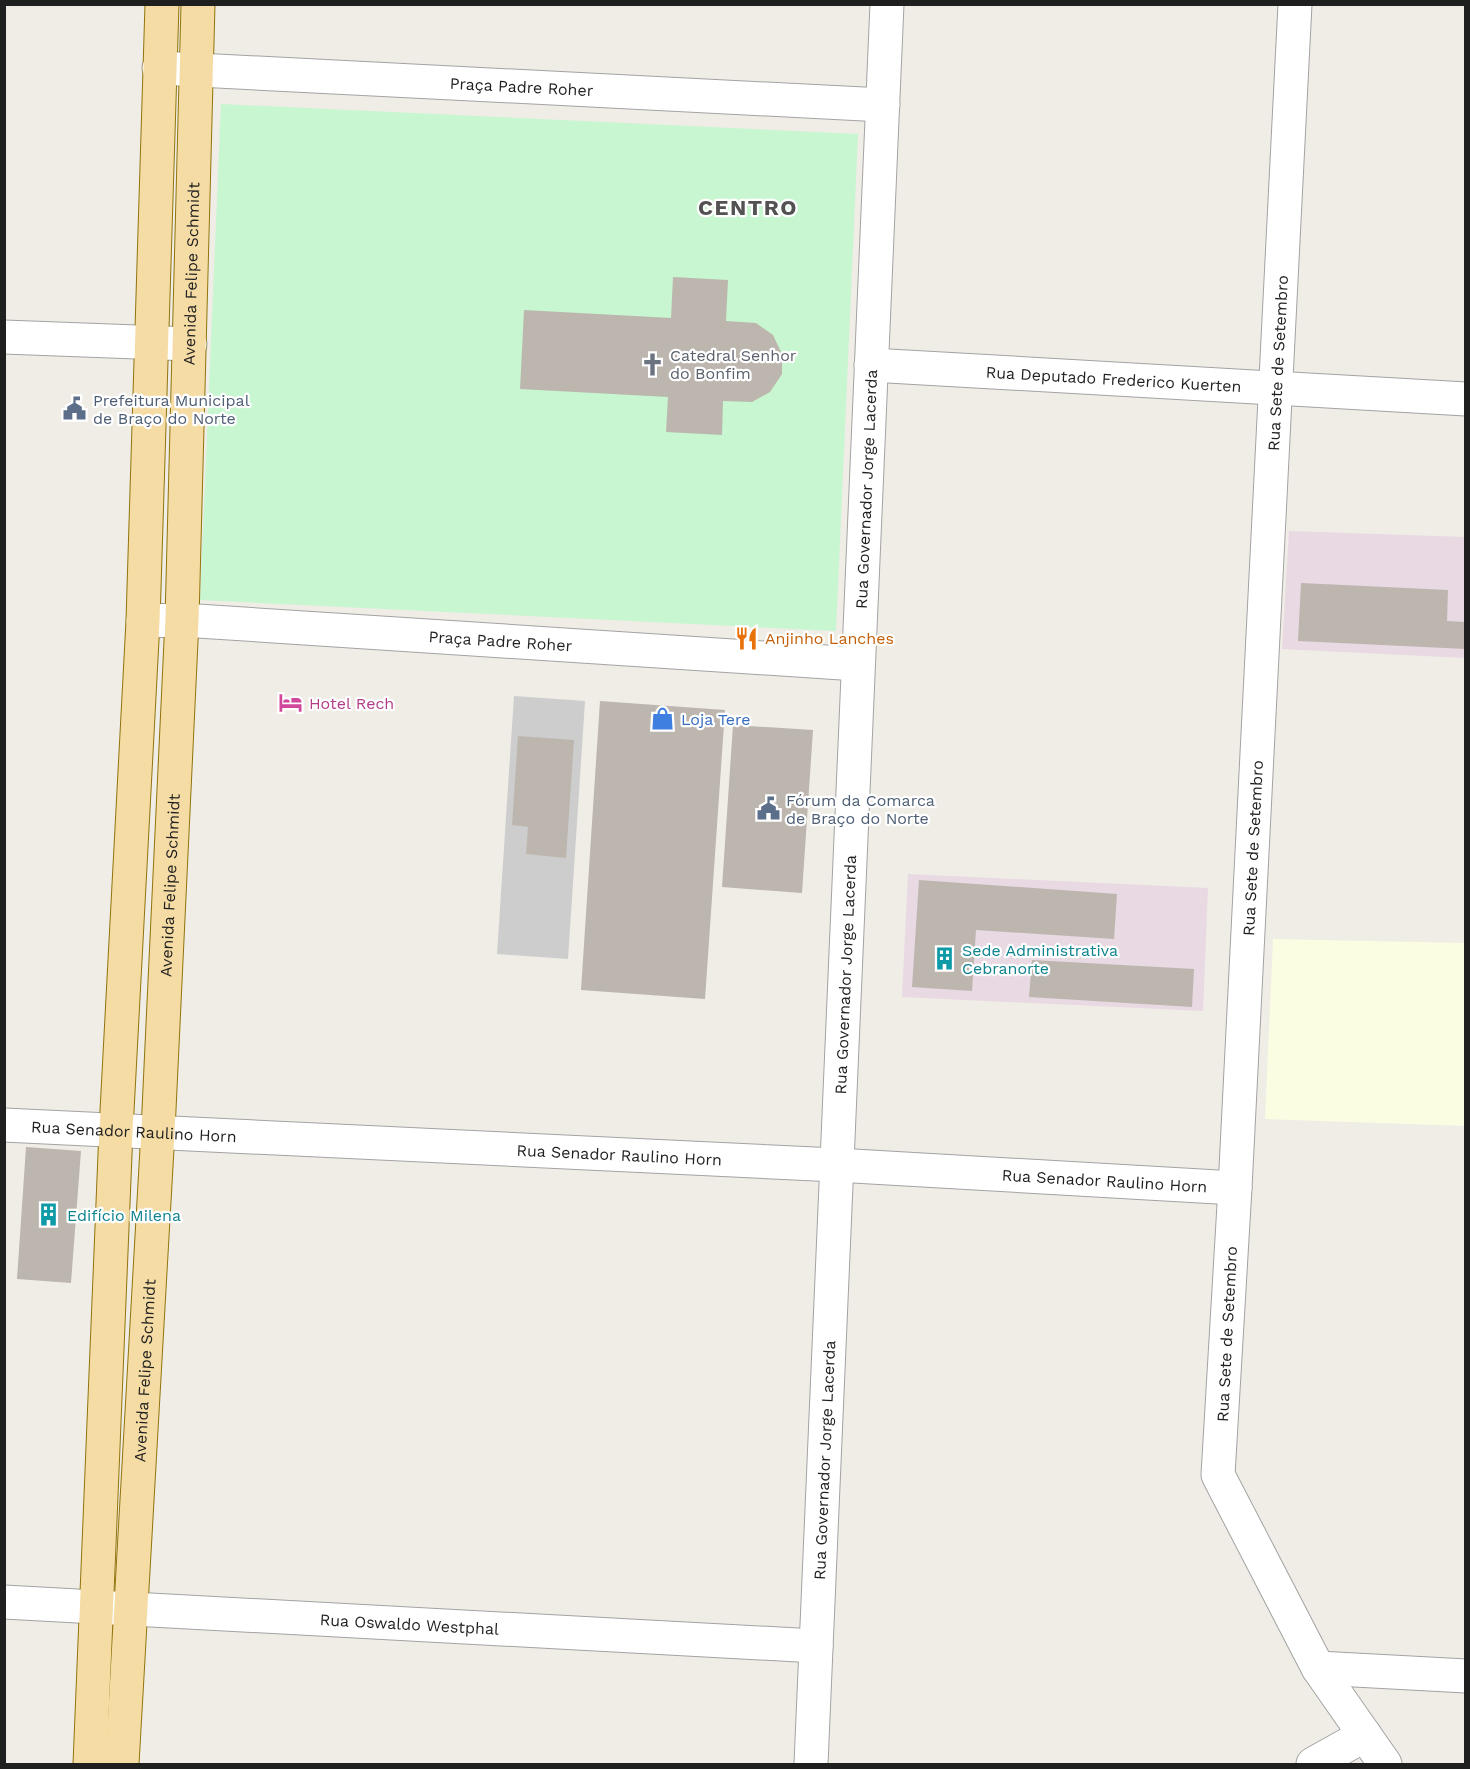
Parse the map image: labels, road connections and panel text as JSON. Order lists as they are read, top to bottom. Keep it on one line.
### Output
{"streets":{"main road":["Avenida Felipe Schmidt"],"street":["Praça Padre Roher","Rua Sete de Setembro","Rua Deputado Frederico Kuerten","Rua Governador Jorge Lacerda","Rua Senador Raulino Horn","Rua Oswaldo Westphal"]},"crossings":[["Praça Padre Roher","Avenida Felipe Schmidt"],["Praça Padre Roher","Rua Governador Jorge Lacerda"],["Avenida Felipe Schmidt","Rua Senador Raulino Horn"],["Avenida Felipe Schmidt","Rua Oswaldo Westphal"],["Rua Sete de Setembro","Rua Deputado Frederico Kuerten"],["Rua Sete de Setembro","Rua Senador Raulino Horn"],["Rua Deputado Frederico Kuerten","Rua Governador Jorge Lacerda"],["Rua Governador Jorge Lacerda","Rua Senador Raulino Horn"],["Rua Governador Jorge Lacerda","Rua Oswaldo Westphal"]],"districts":["CENTRO"],"places":{"church":["Catedral Senhor do Bonfim"],"public building":["Prefeitura Municipal de Braço do Norte","Fórum da Comarca de Braço do Norte"],"restaurant":["Anjinho Lanches"],"hotel":["Hotel Rech"],"shop":["Loja Tere"],"building":["Sede Administrativa Cebranorte","Edifício Milena"]}}
